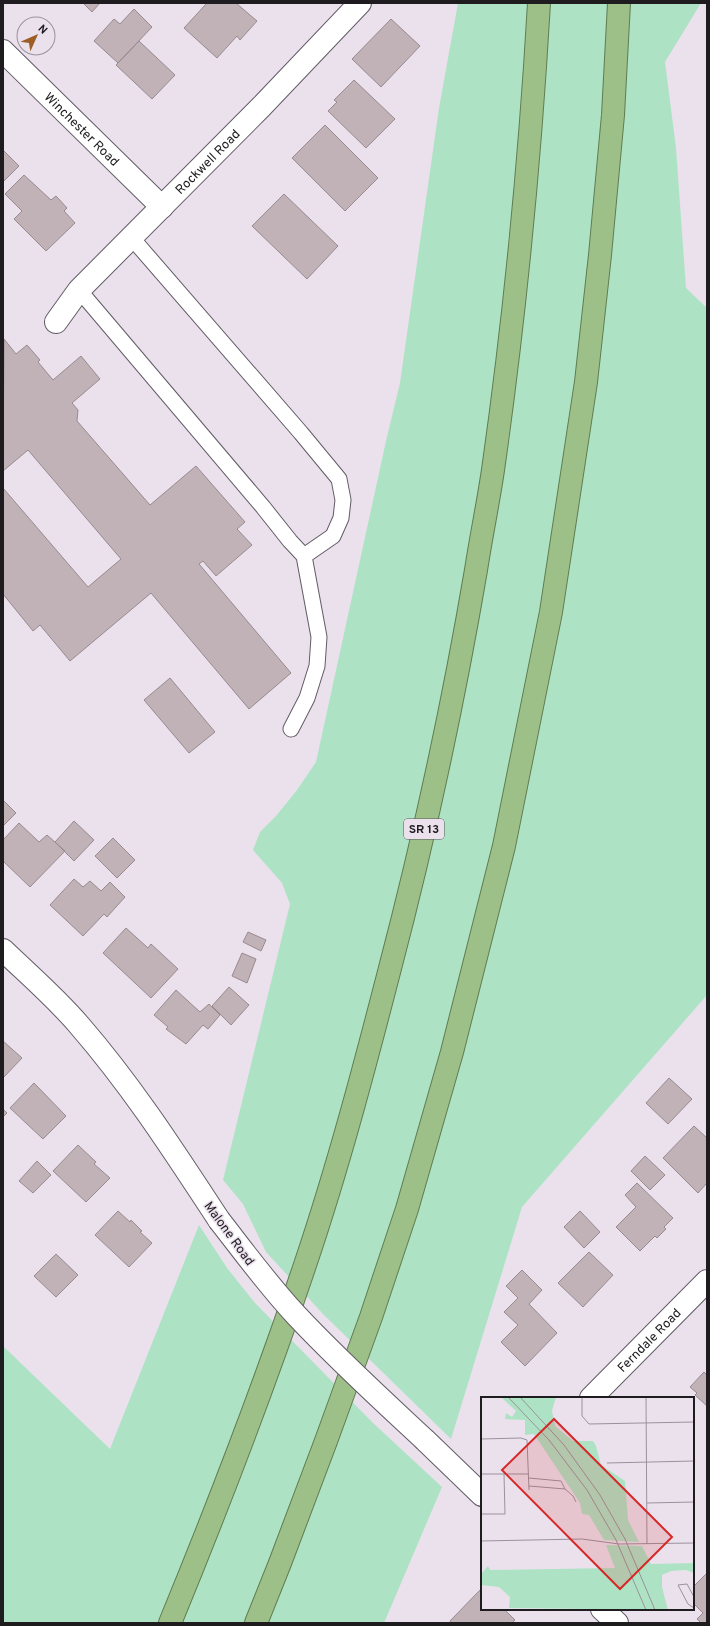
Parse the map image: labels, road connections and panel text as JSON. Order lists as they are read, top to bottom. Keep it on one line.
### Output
{"streets":{"highway":["SR 13"],"street":["Winchester Road","Rockwell Road","Malone Road","Ferndale Road"]},"crossings":[["Winchester Road","Rockwell Road"]],"north":"top right"}
